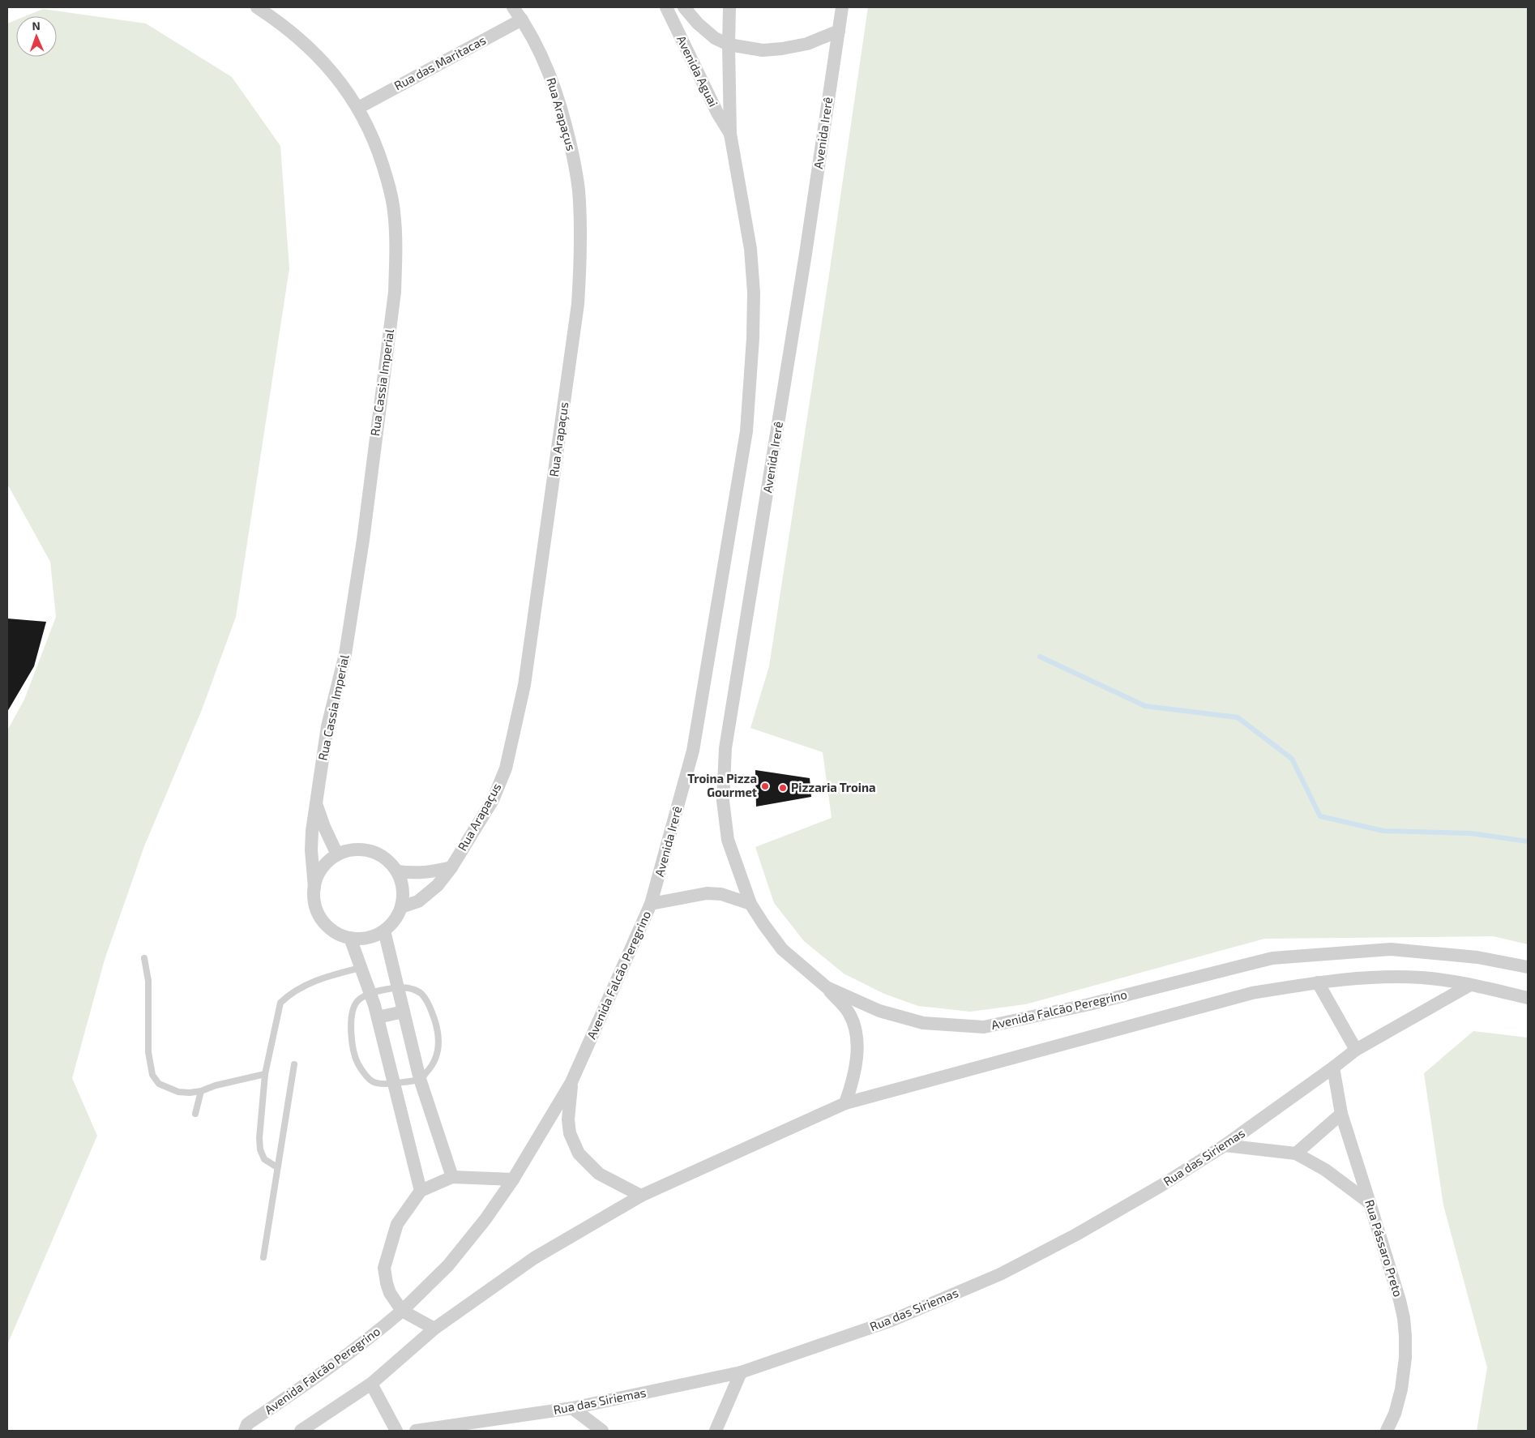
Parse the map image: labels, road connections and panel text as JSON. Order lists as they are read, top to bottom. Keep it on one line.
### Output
{"streets":{"street":["Rua das Maritacas","Avenida Aguai","Rua Arapaçus","Avenida Irerê","Rua Cassia Imperial","Avenida Falcão Peregrino","Rua das Siriemas","Rua Pássaro Preto"]},"crossings":[["Rua das Maritacas","Rua Arapaçus"],["Rua das Maritacas","Rua Cassia Imperial"],["Avenida Aguai","Avenida Irerê"],["Rua Arapaçus","Rua Cassia Imperial"],["Avenida Irerê","Avenida Falcão Peregrino"],["Rua das Siriemas","Rua Pássaro Preto"]],"places":["Troina Pizza Gourmet","Pizzaria Troina"],"north":"top"}
